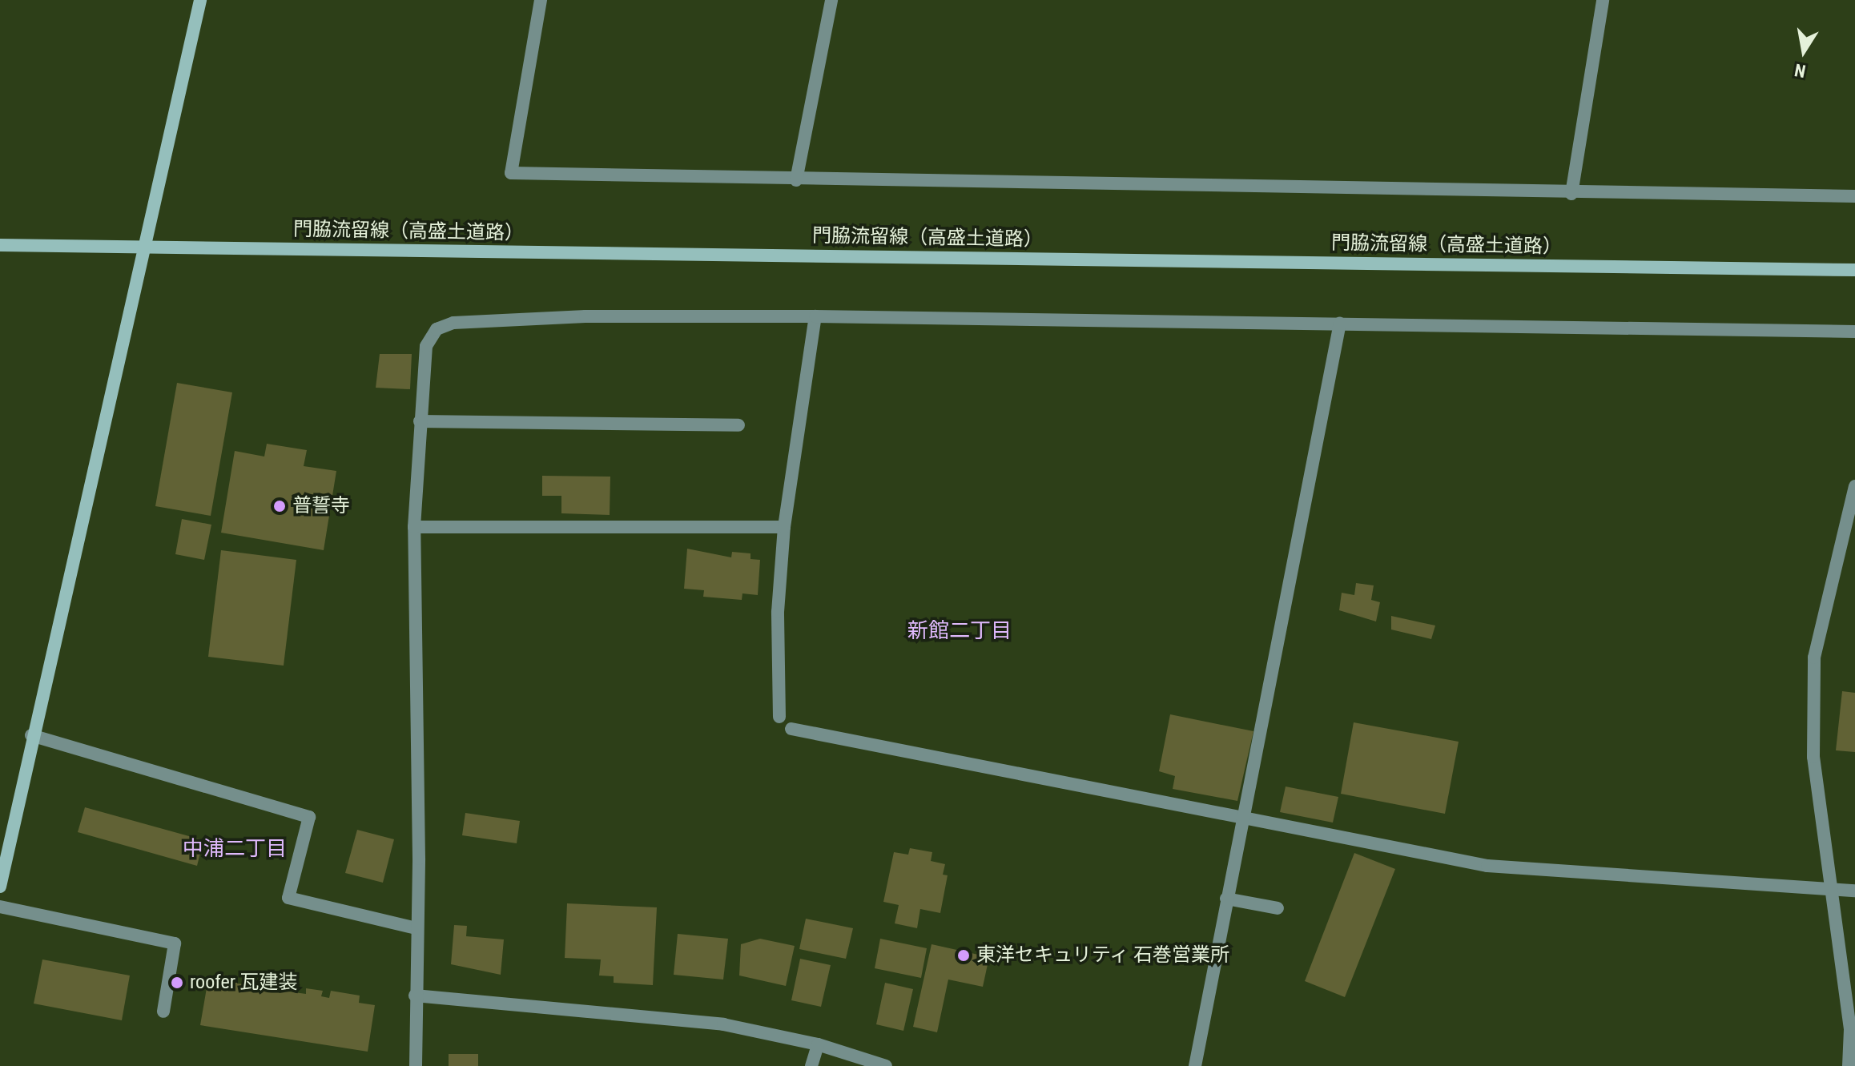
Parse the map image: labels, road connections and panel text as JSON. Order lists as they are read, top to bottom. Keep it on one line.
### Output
{"streets":{"main road":["門脇流留線（高盛土道路）"]},"districts":["新館二丁目","中浦二丁目"],"places":["普誓寺","東洋セキュリティ 石巻営業所","roofer 瓦建装"],"north":"bottom"}
